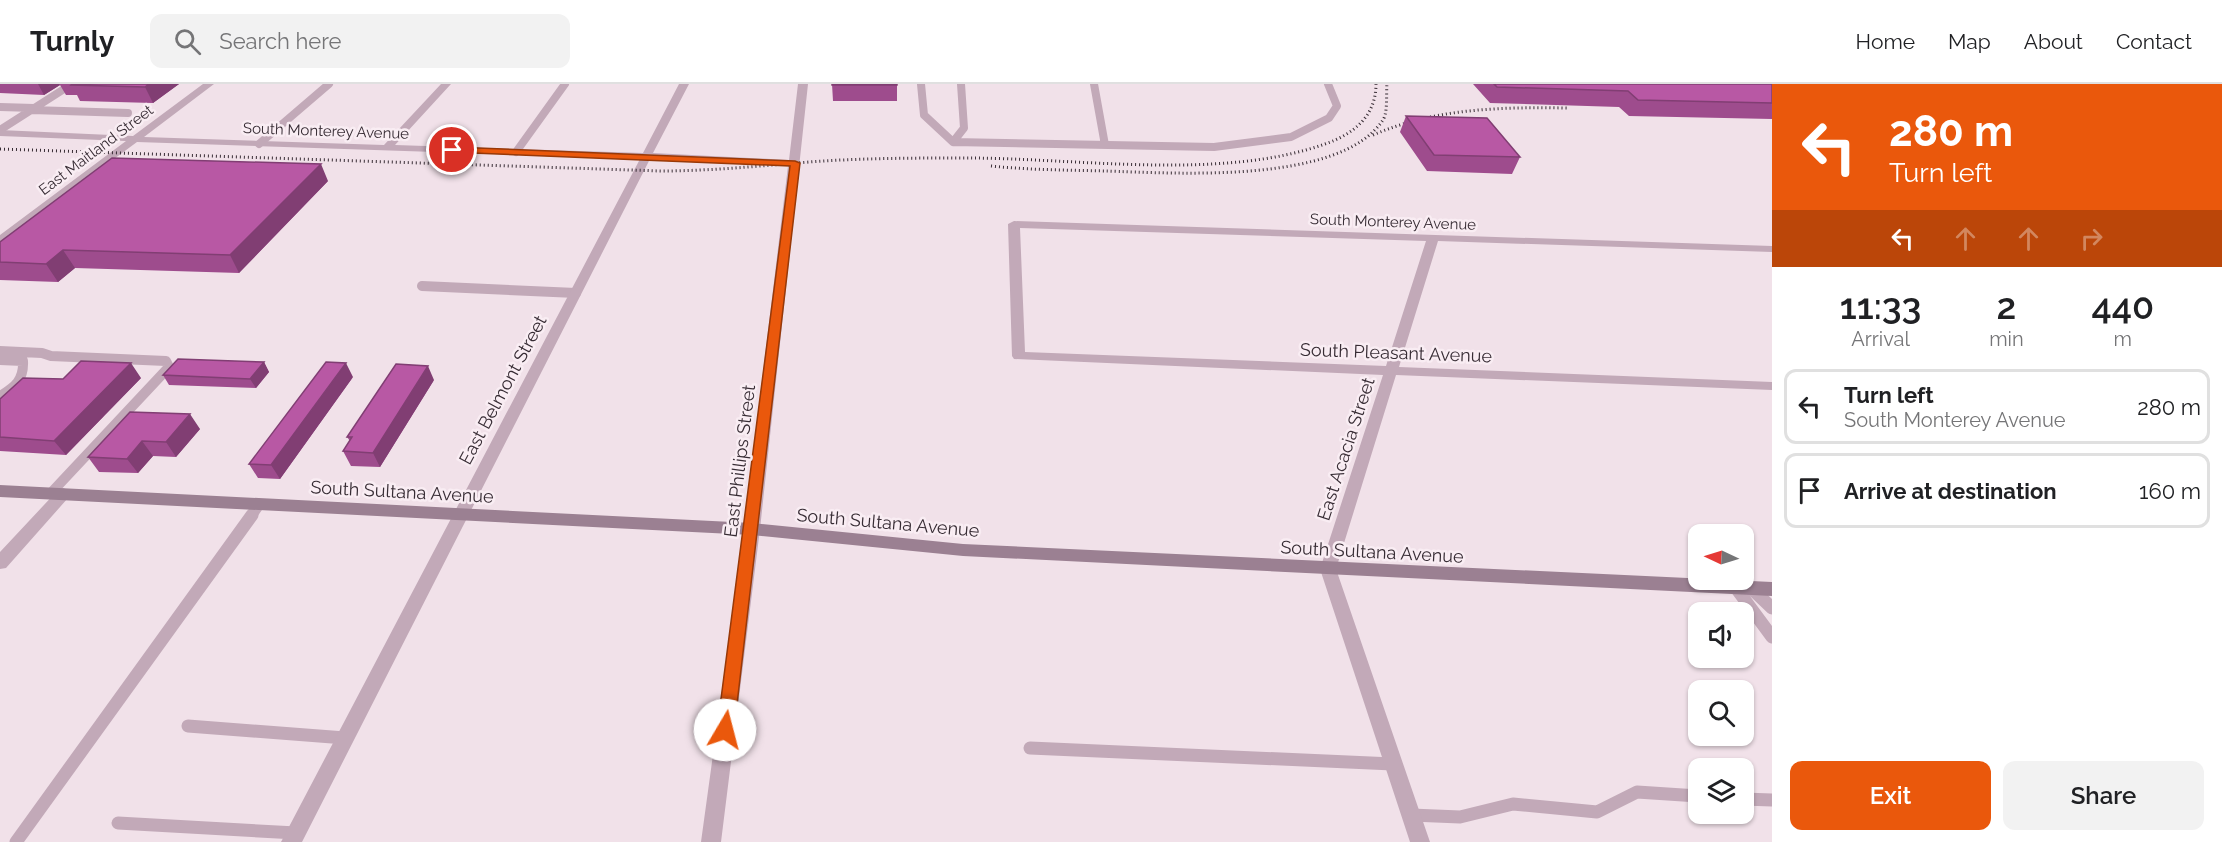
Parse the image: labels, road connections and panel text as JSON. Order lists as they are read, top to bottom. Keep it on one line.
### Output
{"streets":{"street":["South Monterey Avenue","East Maitland Street","South Pleasant Avenue","East Belmont Street","East Acacia Street","East Phillips Street","South Sultana Avenue"]},"crossings":[["South Monterey Avenue","East Maitland Street"],["South Monterey Avenue","South Pleasant Avenue"],["South Monterey Avenue","East Belmont Street"],["South Monterey Avenue","East Acacia Street"],["South Monterey Avenue","East Phillips Street"],["South Pleasant Avenue","East Acacia Street"],["East Belmont Street","South Sultana Avenue"],["East Acacia Street","South Sultana Avenue"],["East Phillips Street","South Sultana Avenue"]],"north":"left","page":{"header":"Turnly","search":"Search here","nav":["Home","Map","About","Contact"],"turn":["280 m","Turn left"],"eta":["11:33","Arrival","2","min","440","m"],"list":[{"name":"Turn left","note":"South Monterey Avenue","value":"280 m"},{"name":"Arrive at destination","value":"160 m"}],"buttons":["Exit","Share"]}}
